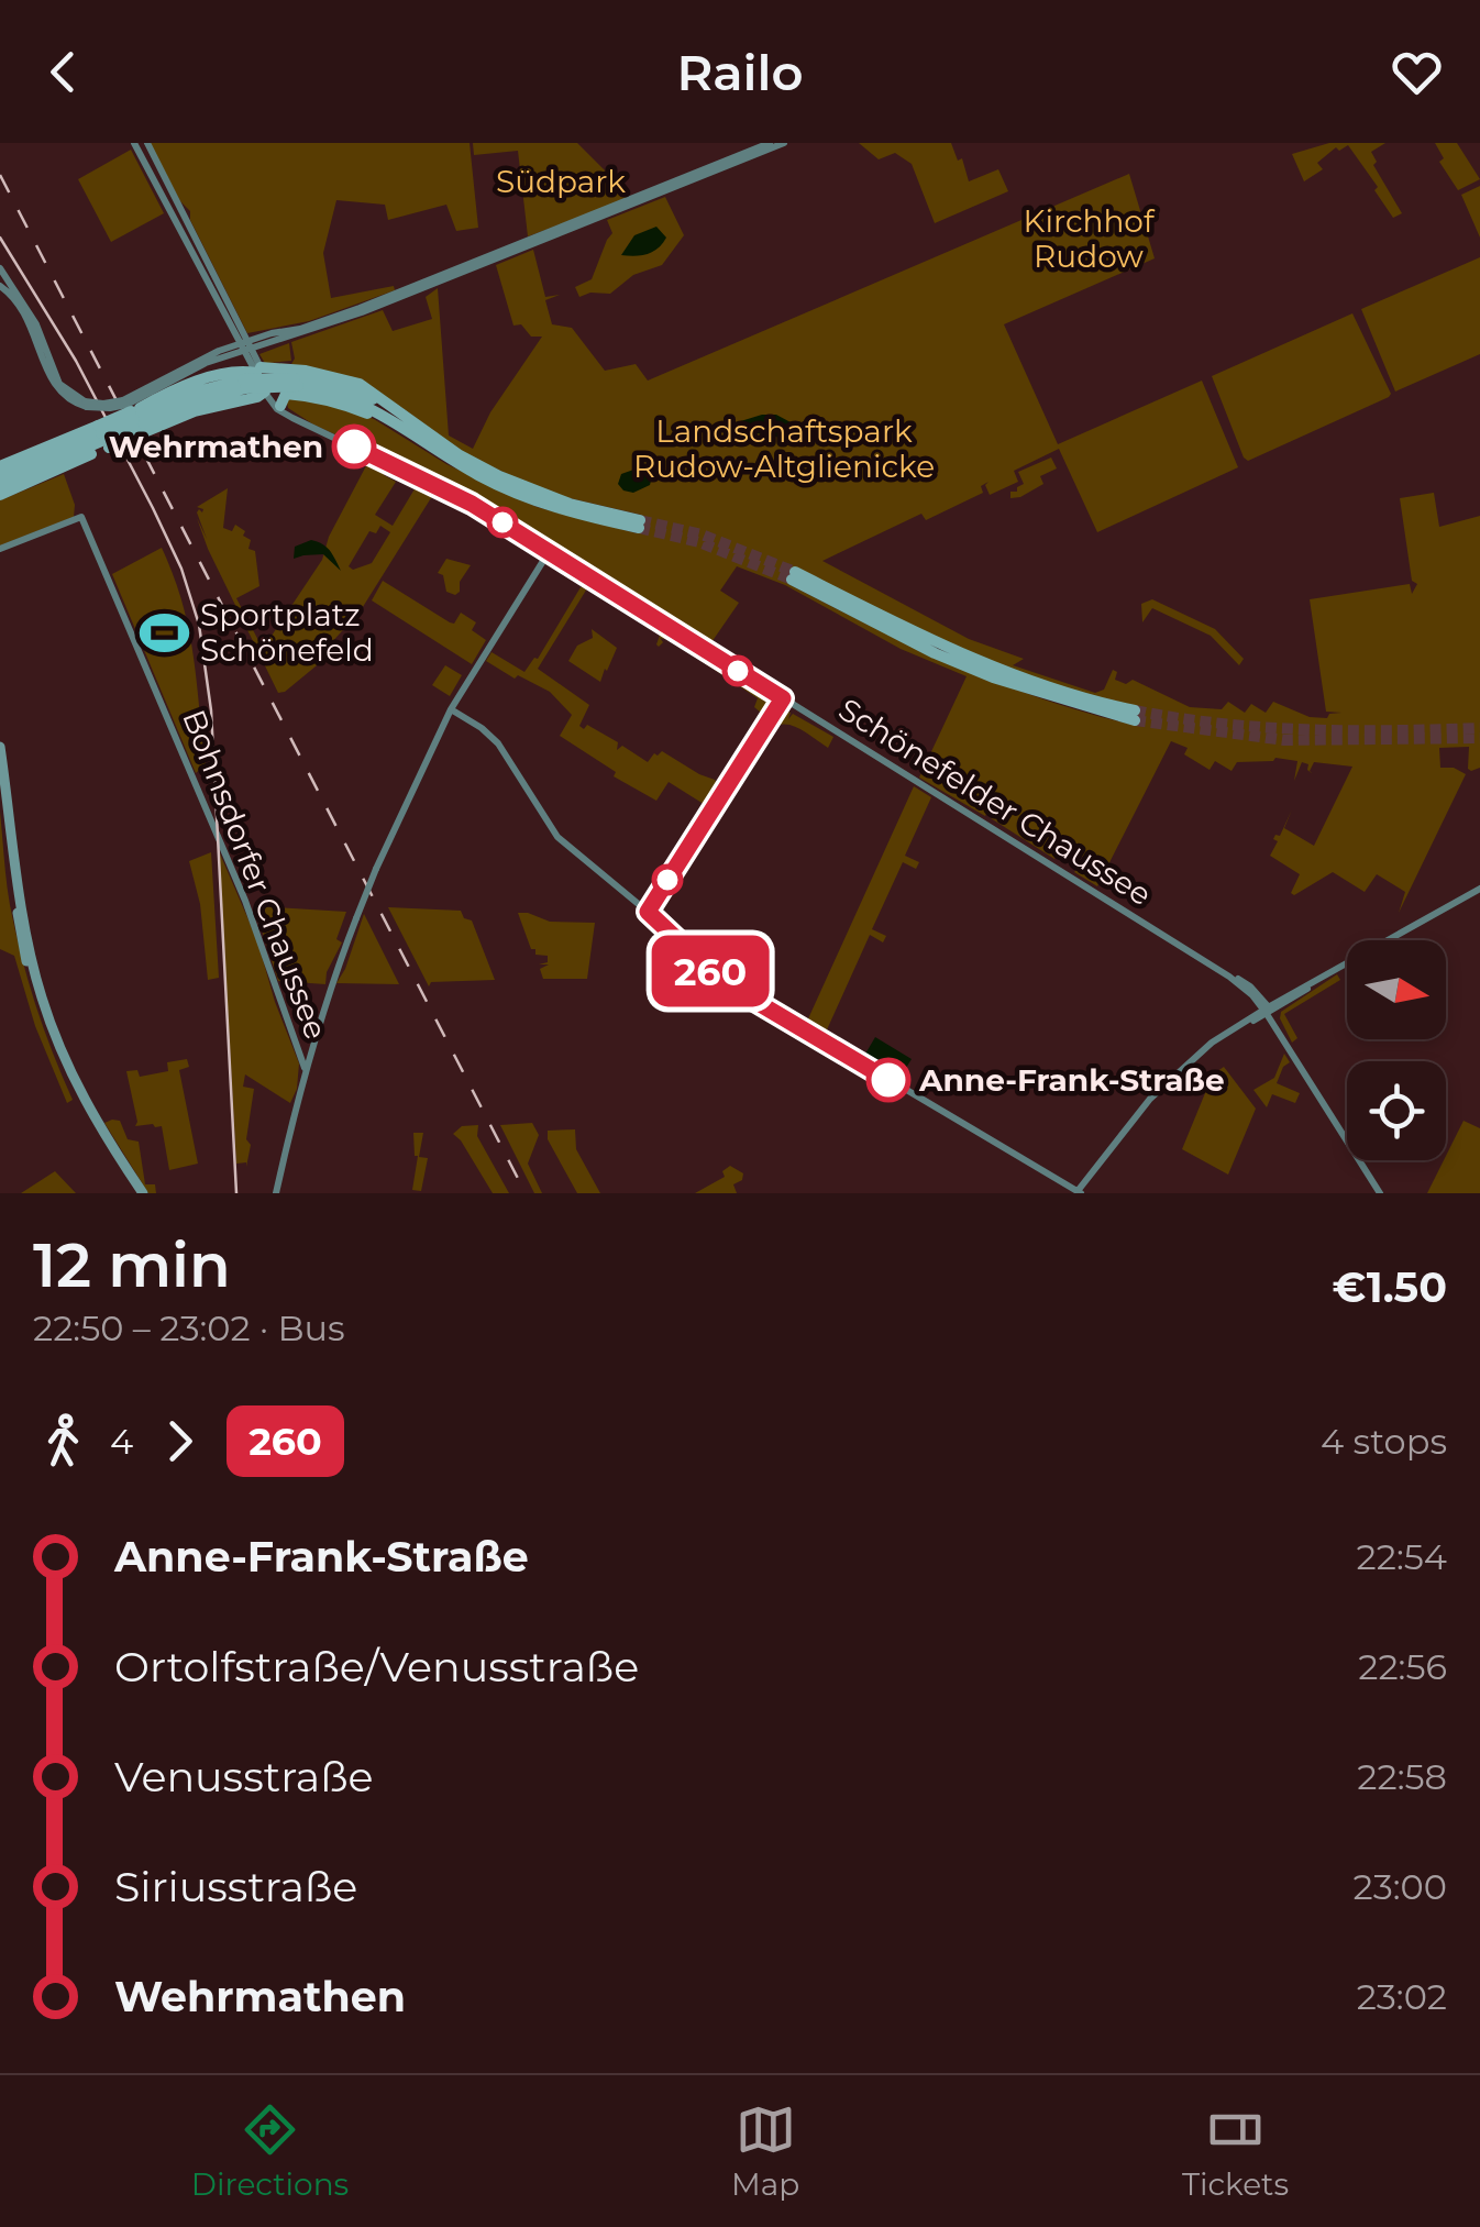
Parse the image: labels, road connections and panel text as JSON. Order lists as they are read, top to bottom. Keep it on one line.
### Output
{"streets":{"street":["Schönefelder Chaussee","Bohnsdorfer Chaussee"]},"parks":["Südpark","Kirchhof Rudow","Landschaftspark Rudow-Altglienicke"],"places":{"other":["Wehrmathen","Anne-Frank-Straße"],"sports":["Sportplatz Schönefeld"]},"lines":["bus line 260"],"north":"right","page":{"header":"Railo","on_map":"260","heading":["12 min","22:50 – 23:02 · Bus","€1.50"],"legs":["4","260","4 stops"],"list":[{"name":"Anne-Frank-Straße","value":"22:54"},{"name":"Ortolfstraße/Venusstraße","value":"22:56"},{"name":"Venusstraße","value":"22:58"},{"name":"Siriusstraße","value":"23:00"},{"name":"Wehrmathen","value":"23:02"}],"tabs":["Directions","Map","Tickets"]}}
